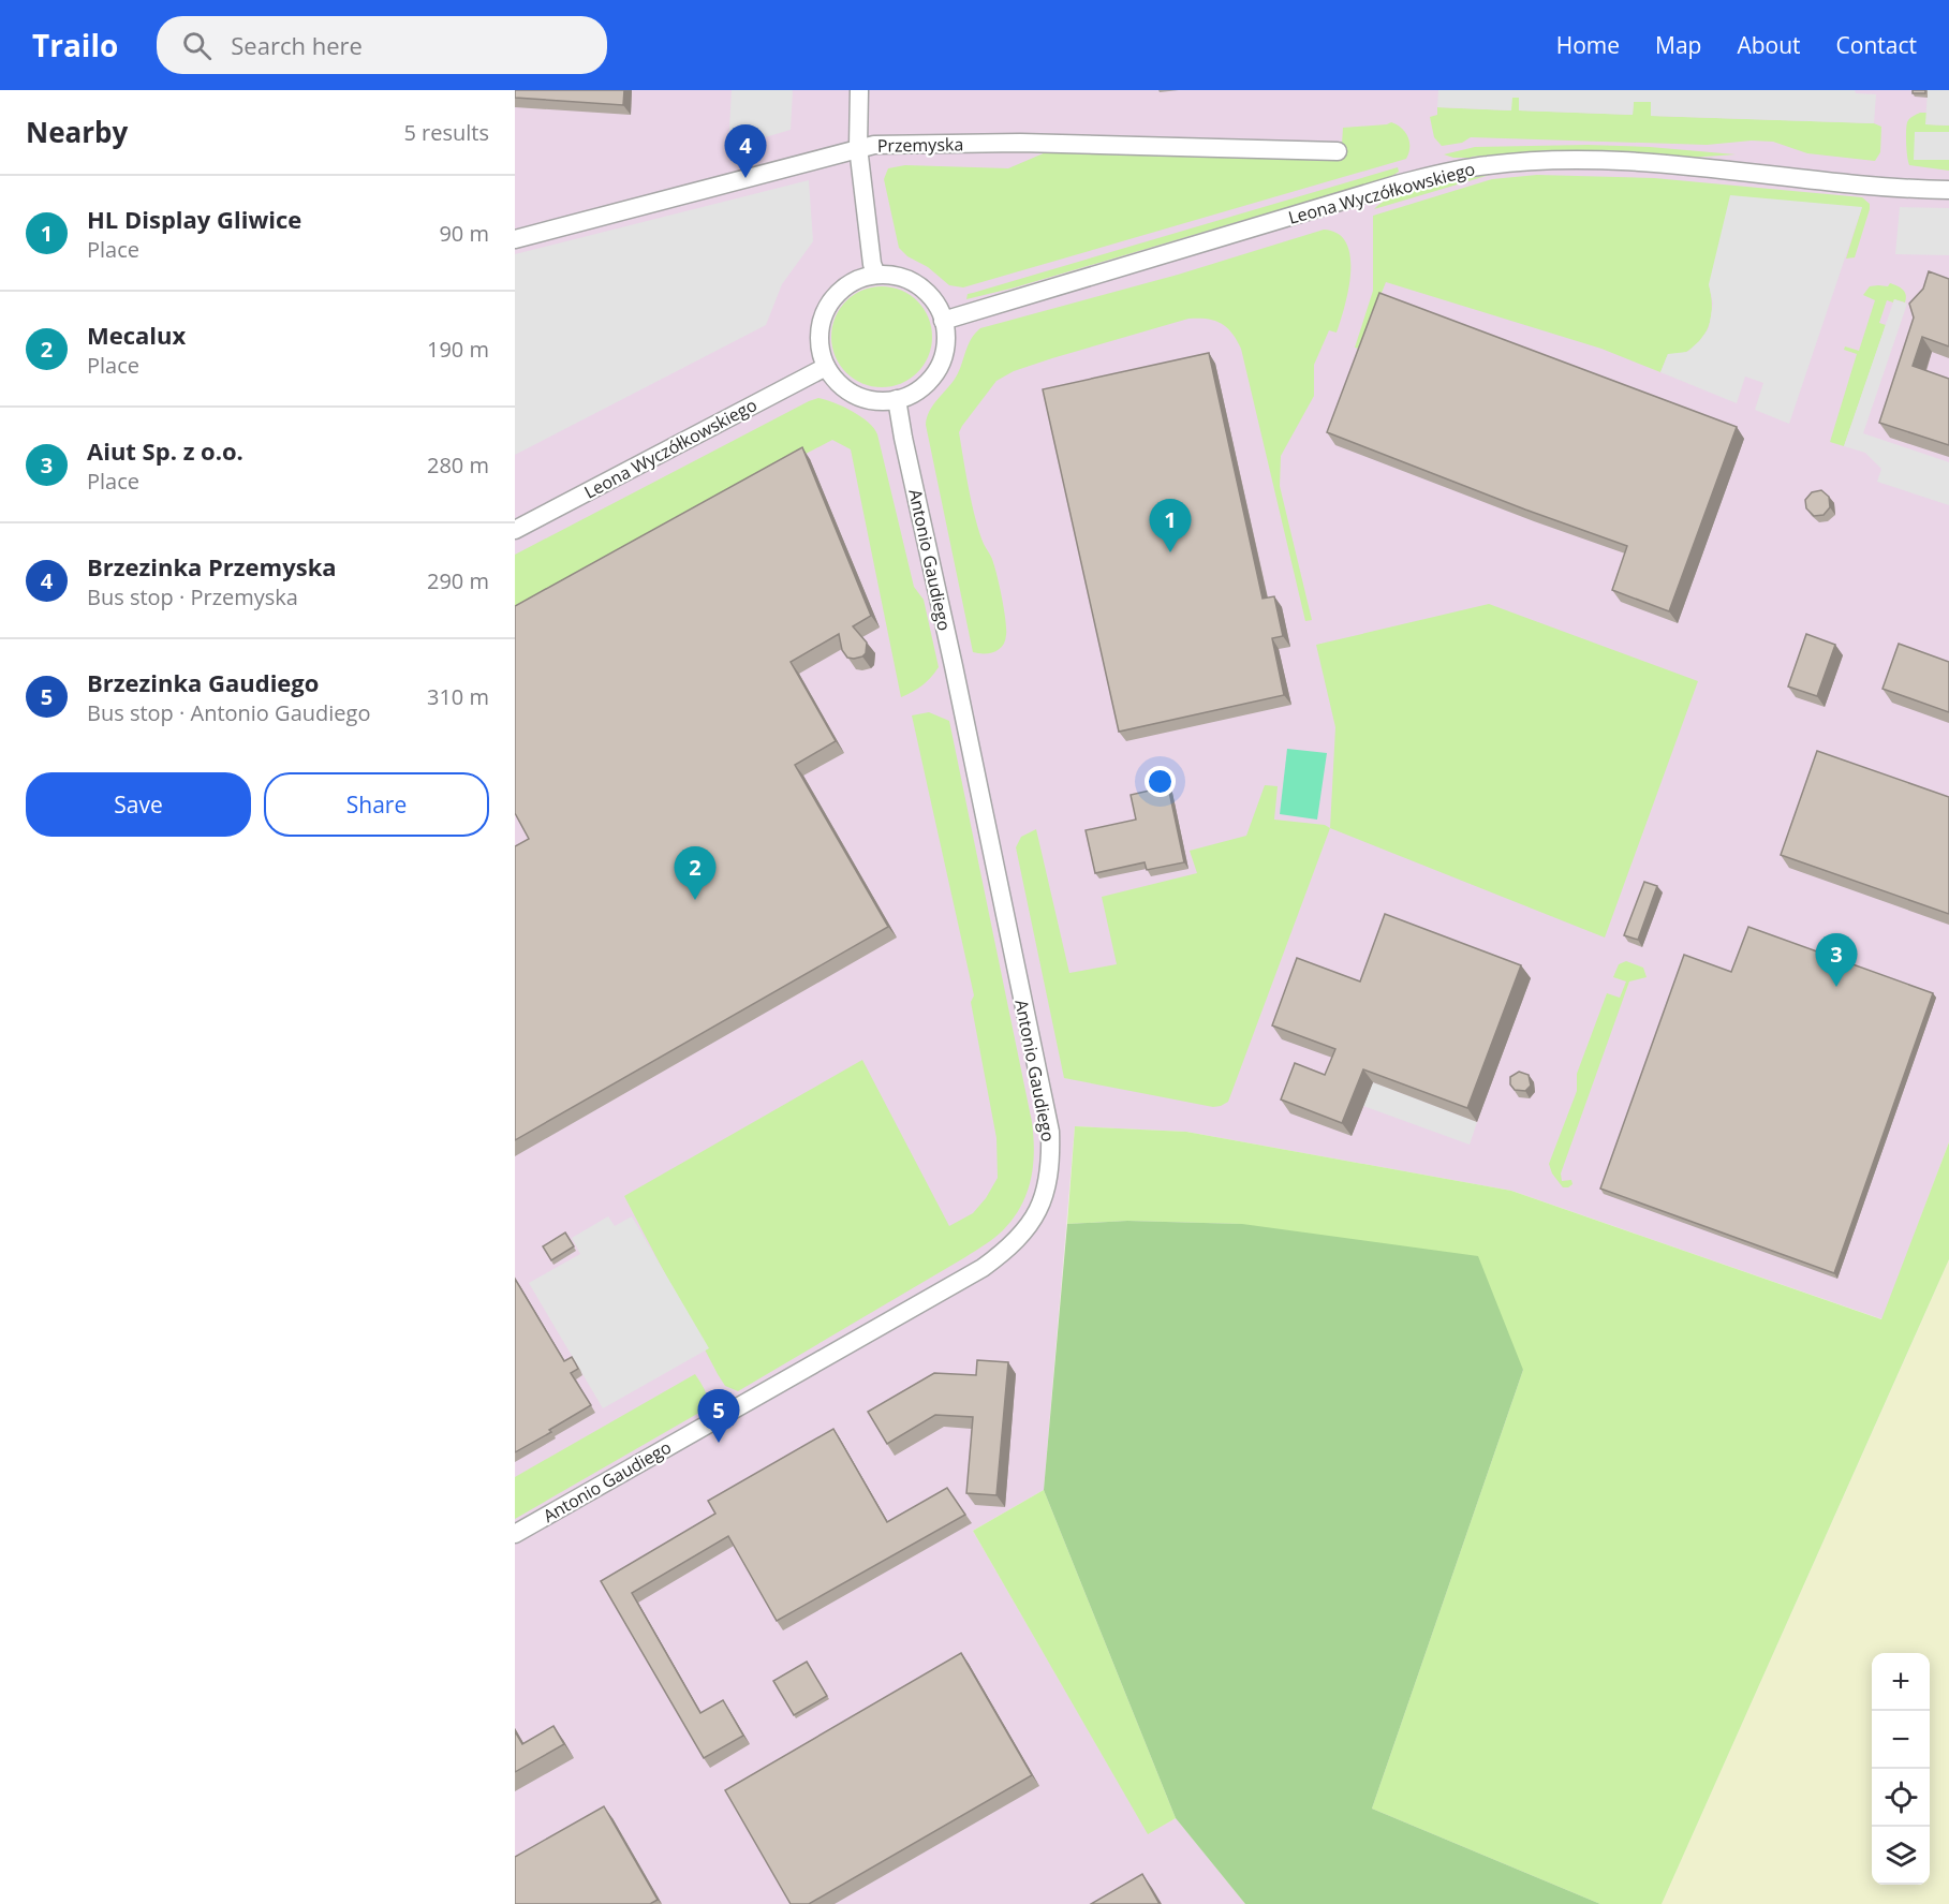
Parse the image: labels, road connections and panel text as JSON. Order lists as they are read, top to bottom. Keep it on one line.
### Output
{"streets":{"street":["Przemyska","Leona Wyczółkowskiego","Antonio Gaudiego"]},"crossings":[["Leona Wyczółkowskiego","Antonio Gaudiego"]],"page":{"header":"Trailo","search":"Search here","nav":["Home","Map","About","Contact"],"heading":["Nearby","5 results"],"pins":["4","1","2","3","5"],"list":[{"mark":"1","name":"HL Display Gliwice","note":"Place","value":"90 m"},{"mark":"2","name":"Mecalux","note":"Place","value":"190 m"},{"mark":"3","name":"Aiut Sp. z o.o.","note":"Place","value":"280 m"},{"mark":"4","name":"Brzezinka Przemyska","note":"Bus stop · Przemyska","value":"290 m"},{"mark":"5","name":"Brzezinka Gaudiego","note":"Bus stop · Antonio Gaudiego","value":"310 m"}],"buttons":["Save","Share"],"map_buttons":["+","−"]}}
